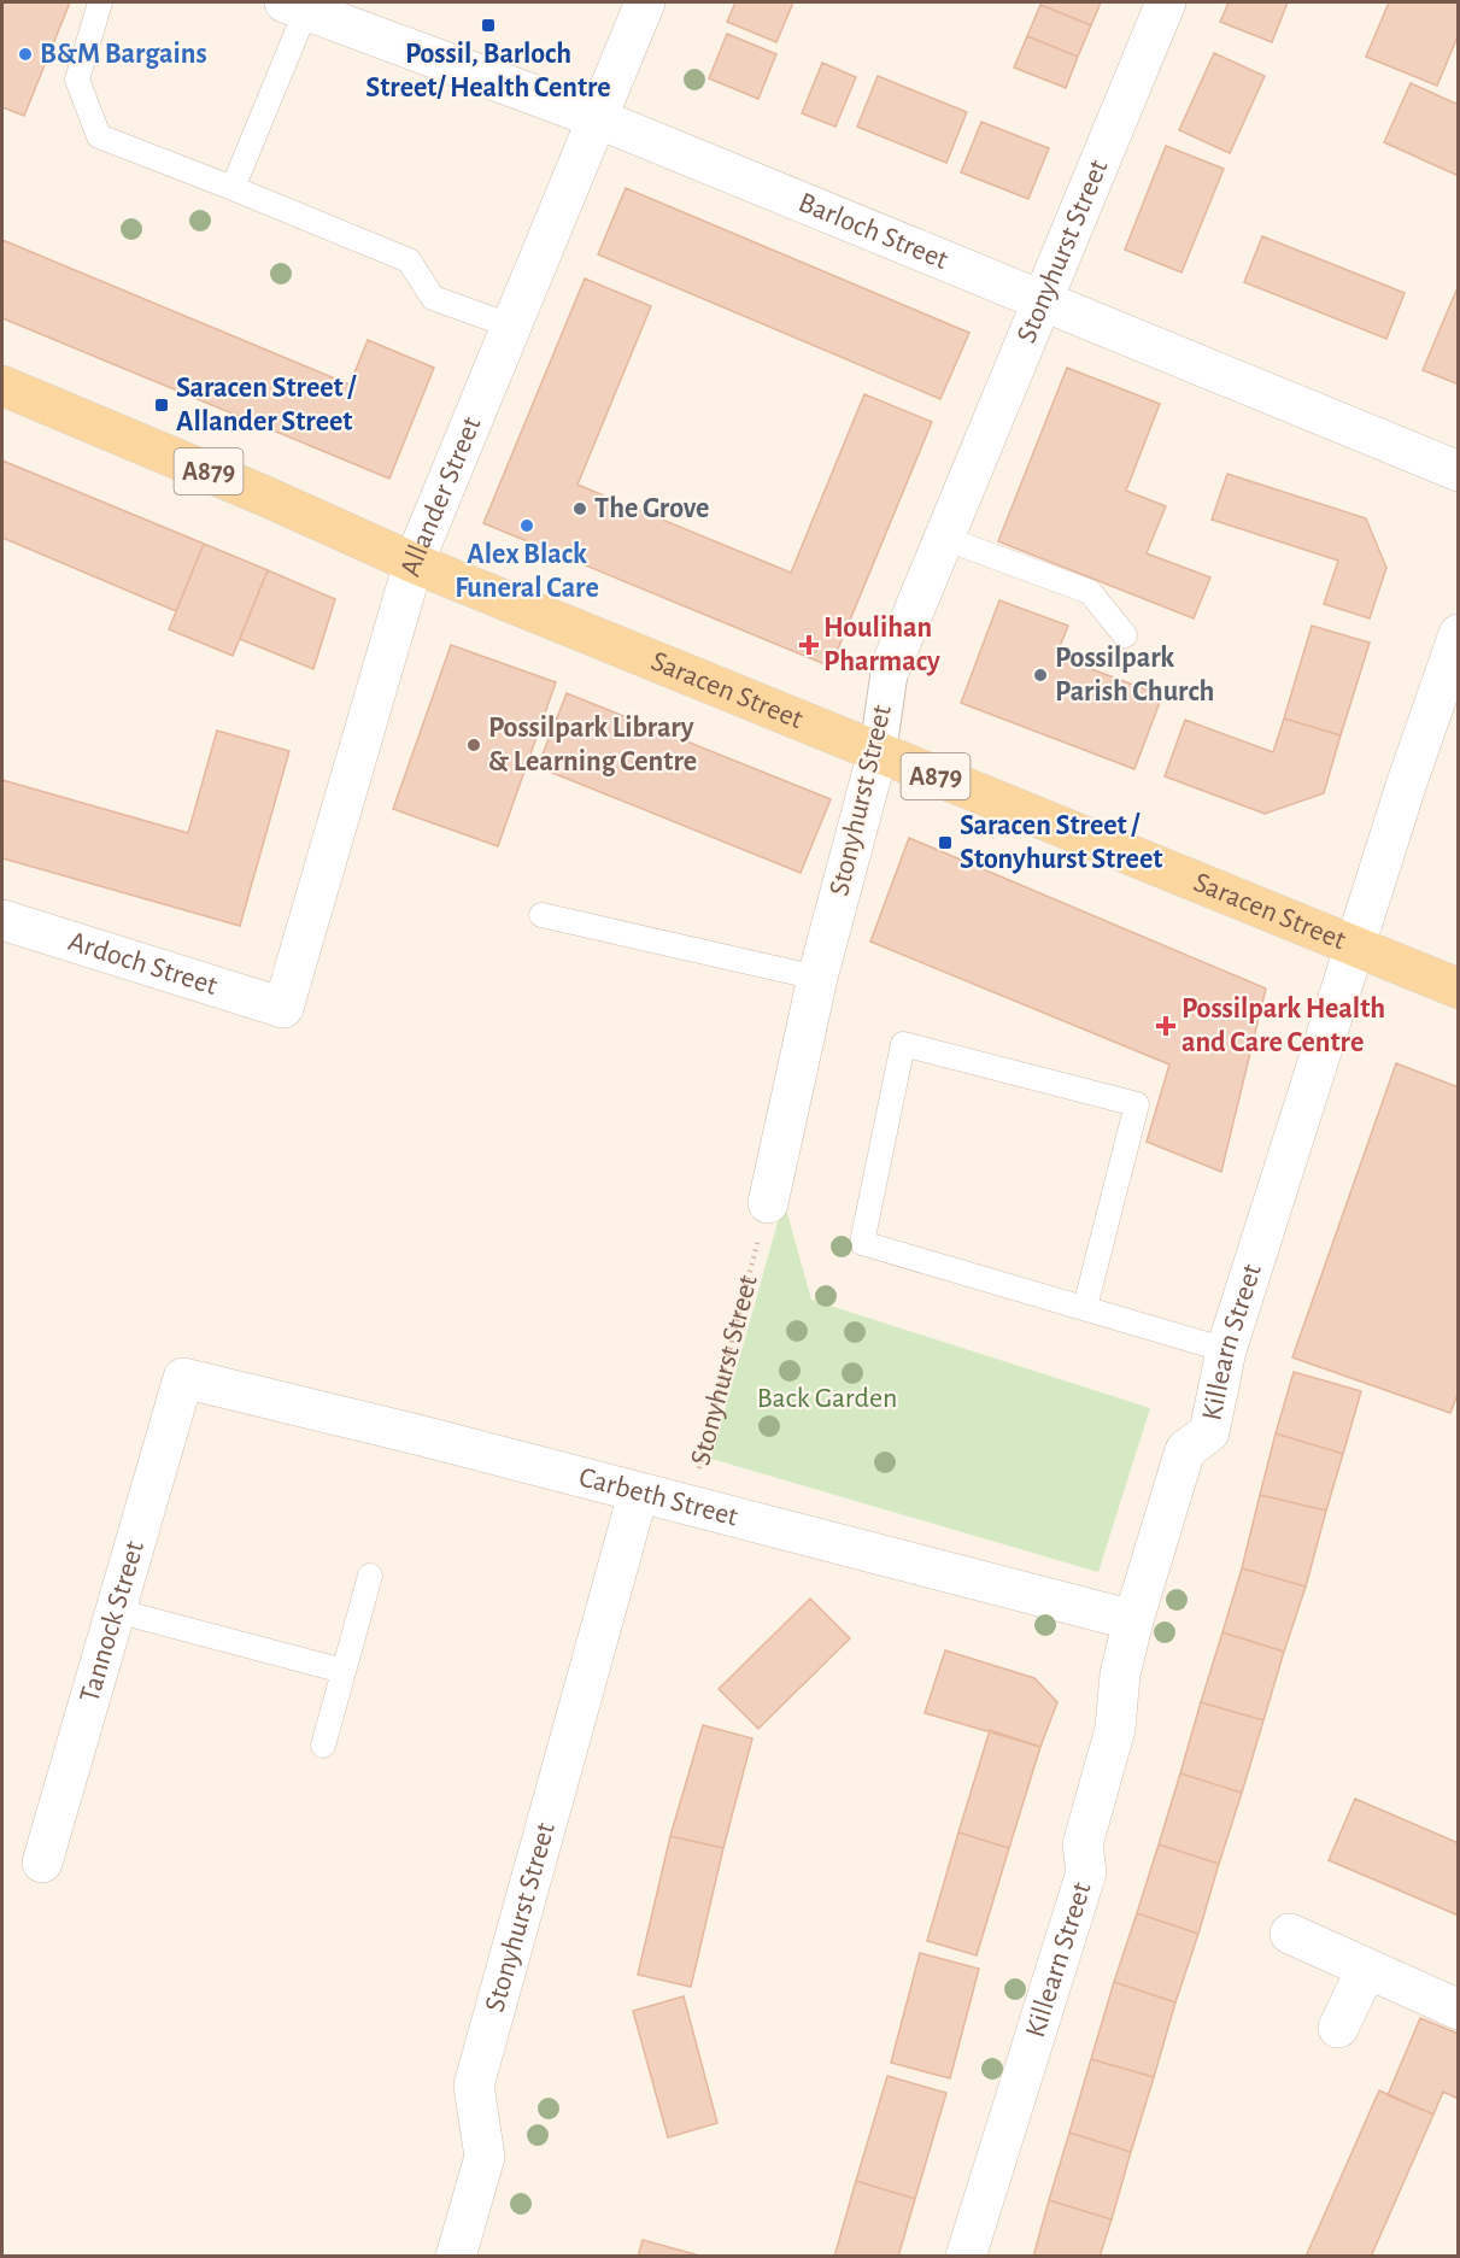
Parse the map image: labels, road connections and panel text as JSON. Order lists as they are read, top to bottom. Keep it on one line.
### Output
{"streets":{"main road":["A879","Saracen Street"],"street":["Barloch Street","Stonyhurst Street","Allander Street","Ardoch Street","Killearn Street","Carbeth Street","Tannock Street"]},"crossings":[["Barloch Street","Stonyhurst Street"],["Barloch Street","Allander Street"],["Stonyhurst Street","Saracen Street"],["Stonyhurst Street","Carbeth Street"],["Allander Street","Saracen Street"],["Allander Street","Ardoch Street"],["Saracen Street","Killearn Street"],["Killearn Street","Carbeth Street"],["Carbeth Street","Tannock Street"]],"parks":["Back Garden"],"places":{"transit":["Possil, Barloch Street/ Health Centre","Saracen Street / Allander Street","Saracen Street / Stonyhurst Street"],"other":["B&M Bargains","The Grove","Alex Black Funeral Care","Possilpark Parish Church","Possilpark Library & Learning Centre"],"health":["Houlihan Pharmacy","Possilpark Health and Care Centre"]}}
